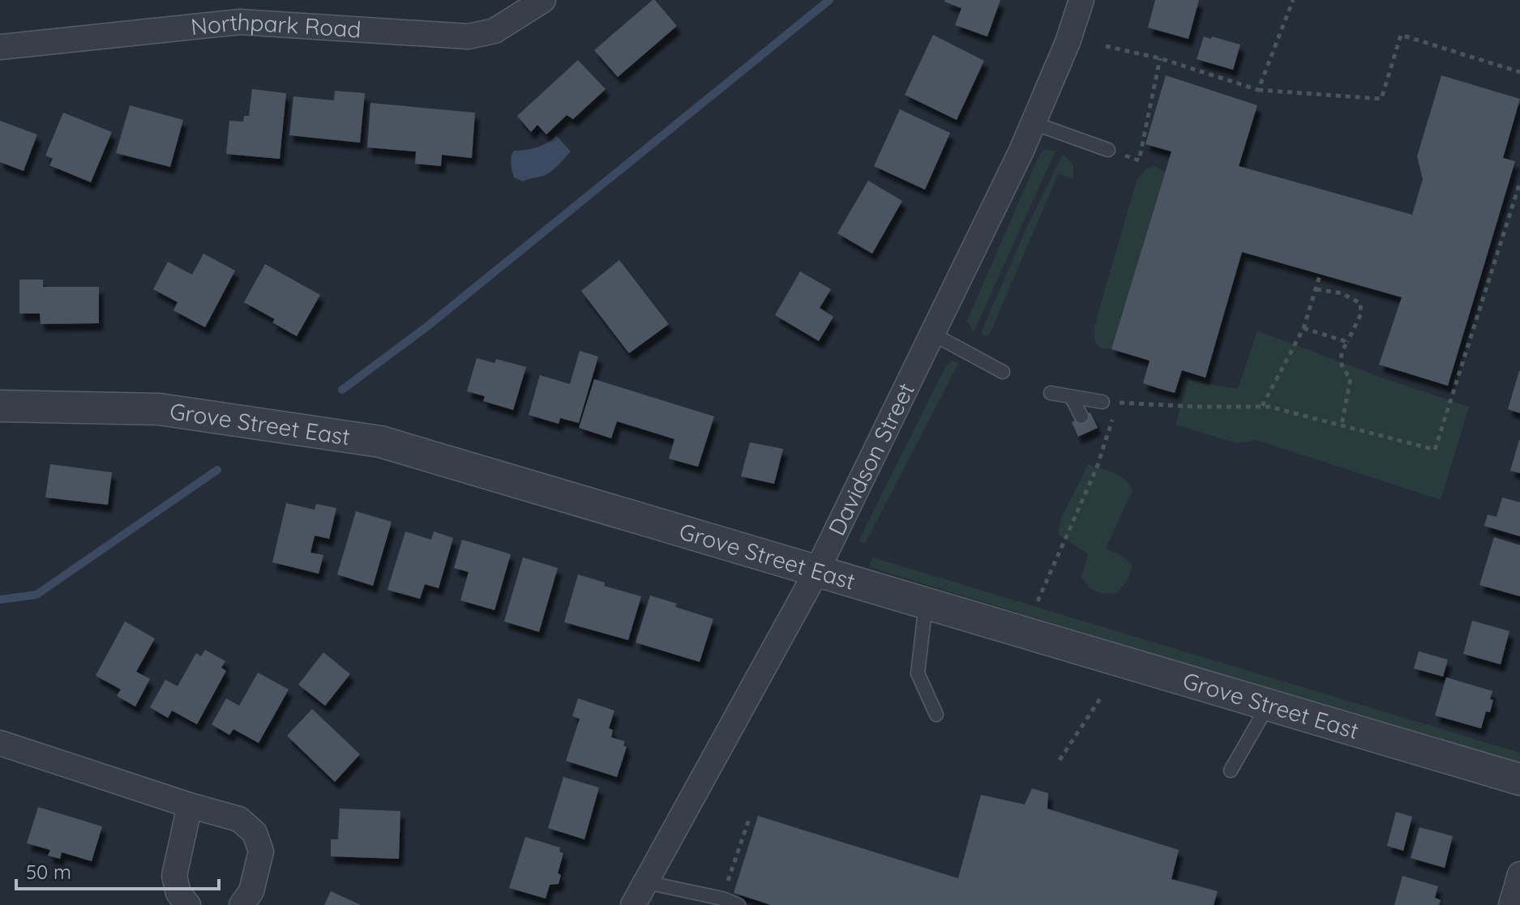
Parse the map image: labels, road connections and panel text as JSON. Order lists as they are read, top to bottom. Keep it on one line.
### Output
{"streets":{"street":["Northpark Road","Grove Street East","Davidson Street"]},"crossings":[["Grove Street East","Davidson Street"]],"scale_bar":"50 m"}
